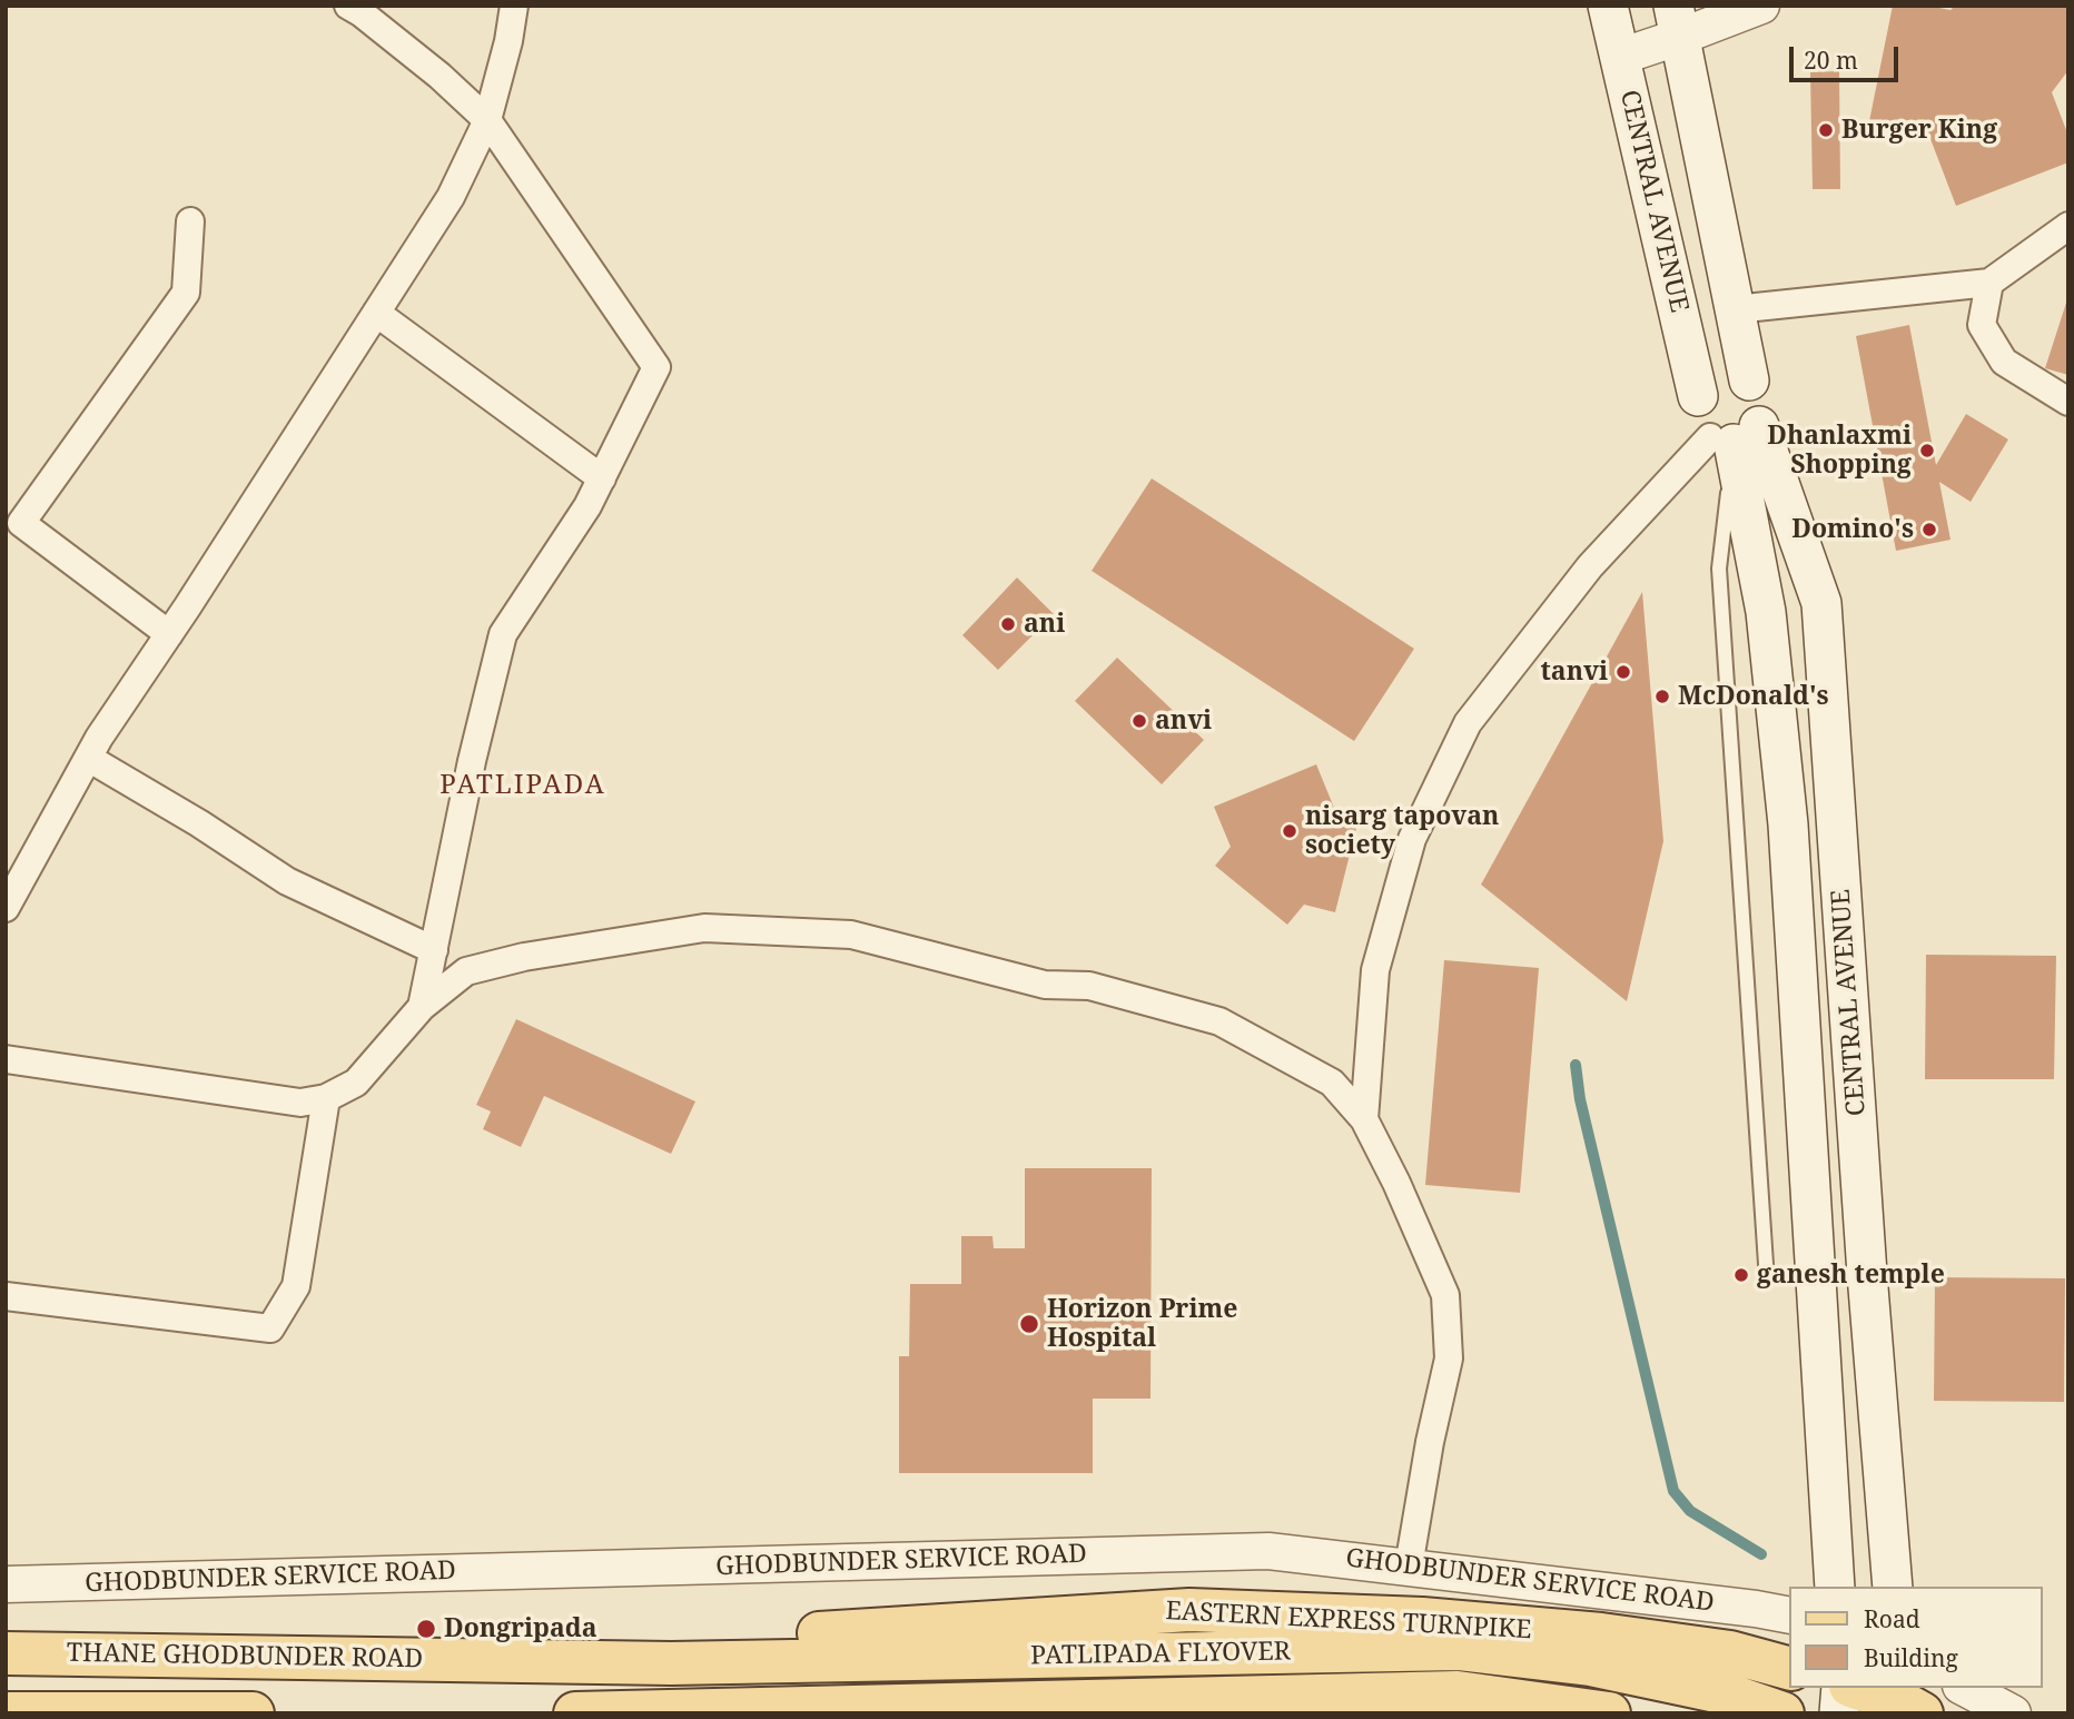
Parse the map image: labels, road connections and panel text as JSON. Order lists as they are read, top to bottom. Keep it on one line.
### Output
{"streets":{"main road":["CENTRAL AVENUE","EASTERN EXPRESS TURNPIKE","PATLIPADA FLYOVER","THANE GHODBUNDER ROAD"],"street":["GHODBUNDER SERVICE ROAD"]},"crossings":[["EASTERN EXPRESS TURNPIKE","PATLIPADA FLYOVER"],["EASTERN EXPRESS TURNPIKE","THANE GHODBUNDER ROAD"],["PATLIPADA FLYOVER","THANE GHODBUNDER ROAD"]],"districts":["PATLIPADA"],"places":["Burger King","Dhanlaxmi Shopping","Domino's","ani","tanvi","McDonald's","anvi","nisarg tapovan society","ganesh temple","Horizon Prime Hospital","Dongripada"],"legend":["Road","Building"],"scale_bar":"20 m"}
